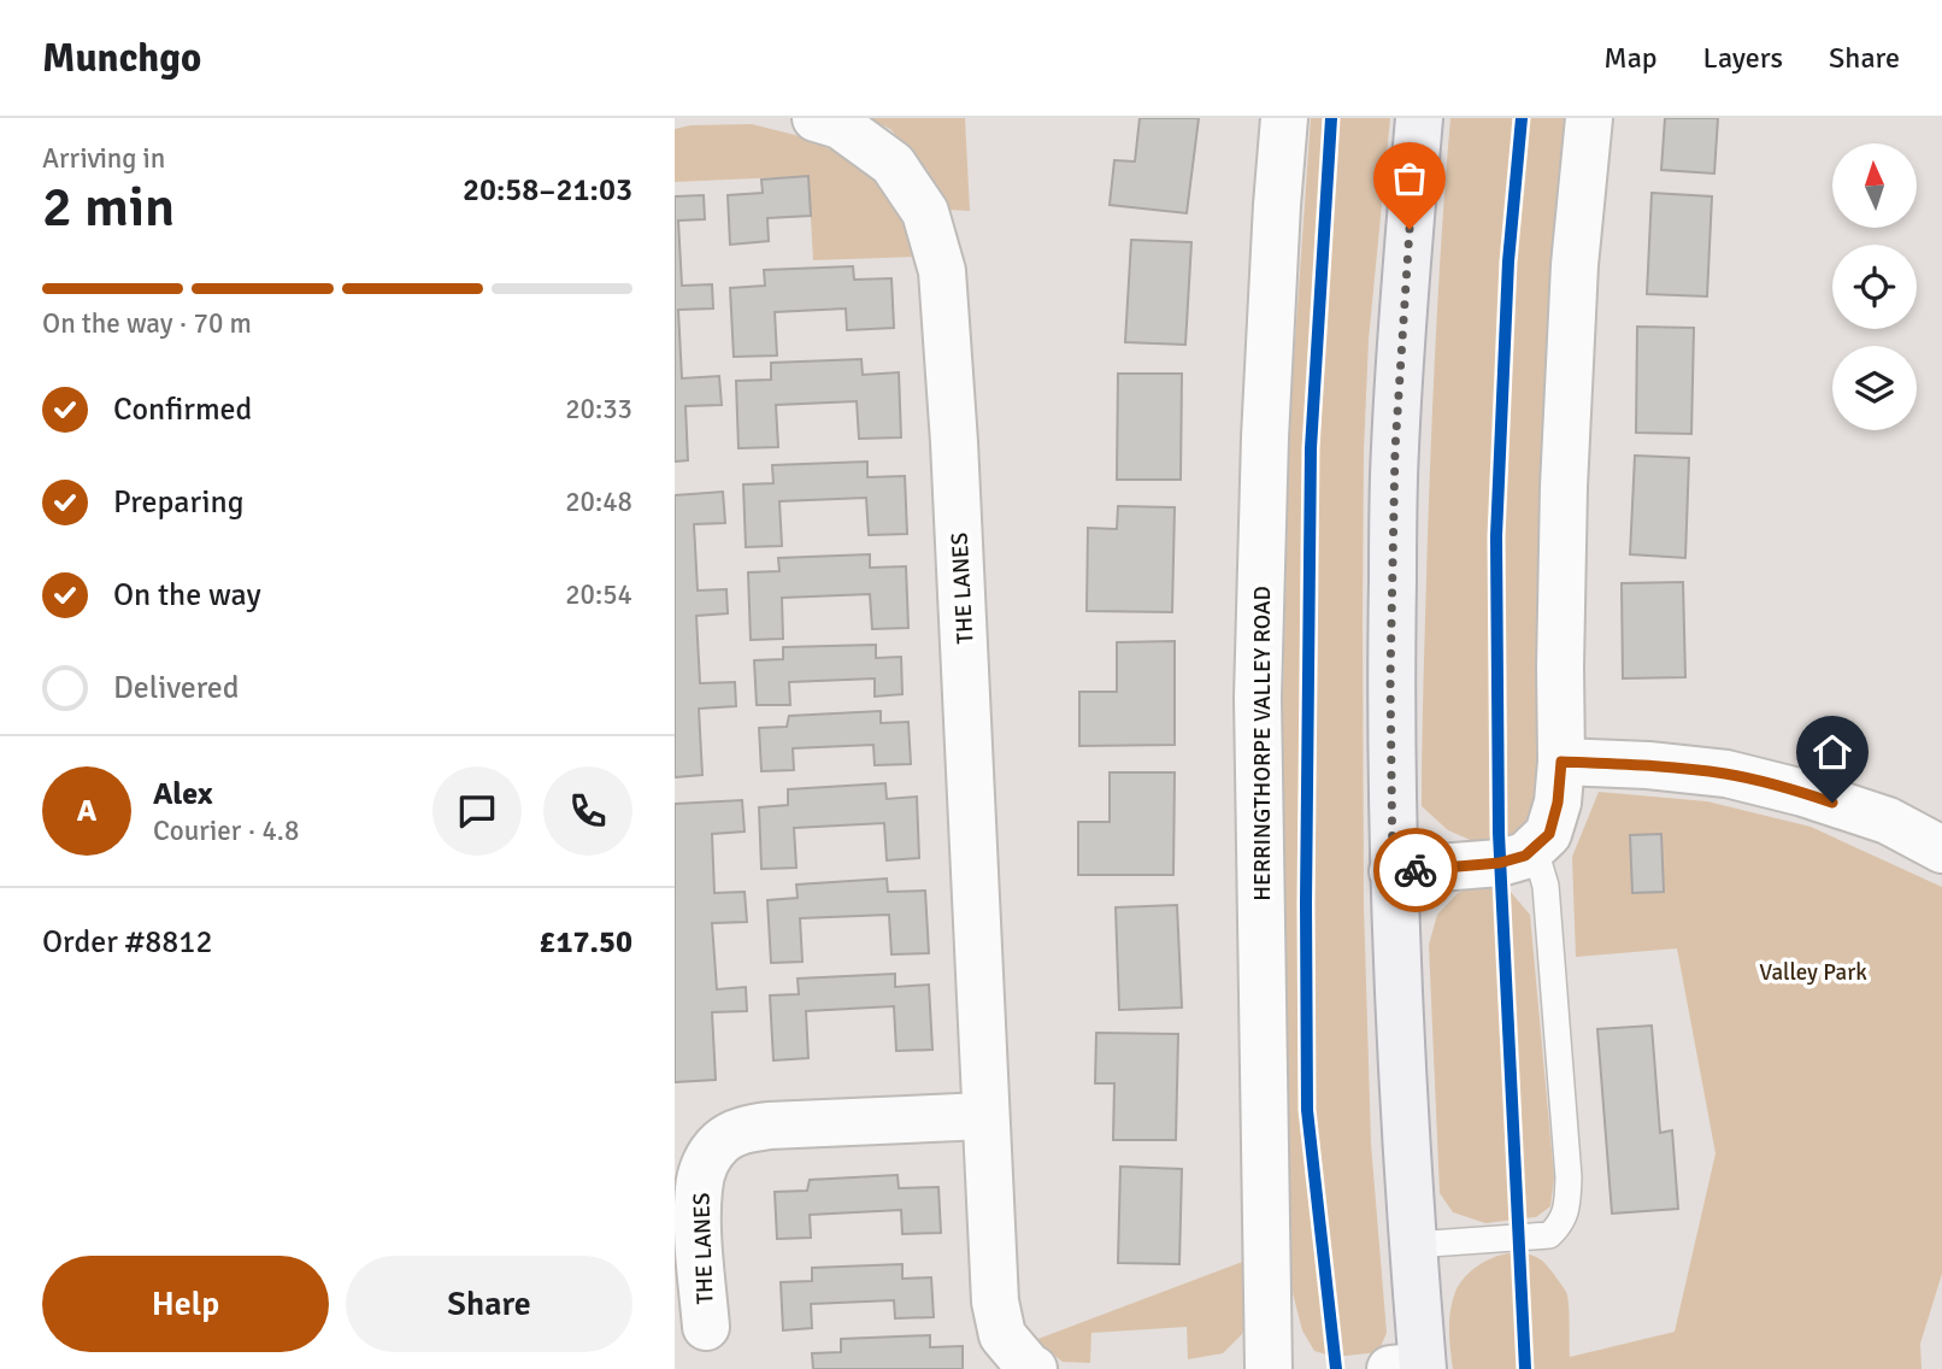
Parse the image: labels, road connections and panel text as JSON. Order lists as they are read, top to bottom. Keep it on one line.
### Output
{"streets":{"street":["THE LANES","HERRINGTHORPE VALLEY ROAD"]},"parks":["Valley Park"],"north":"top","page":{"header":"Munchgo","nav":["Map","Layers","Share"],"heading":["2 min","Arriving in","20:58–21:03"],"panel":["Alex","Courier · 4.8","Order #8812","£17.50"],"bar":"On the way · 70 m","list":[["Confirmed","20:33"],["Preparing","20:48"],["On the way","20:54"],"Delivered"],"round":"A","buttons":["Help","Share"]}}
